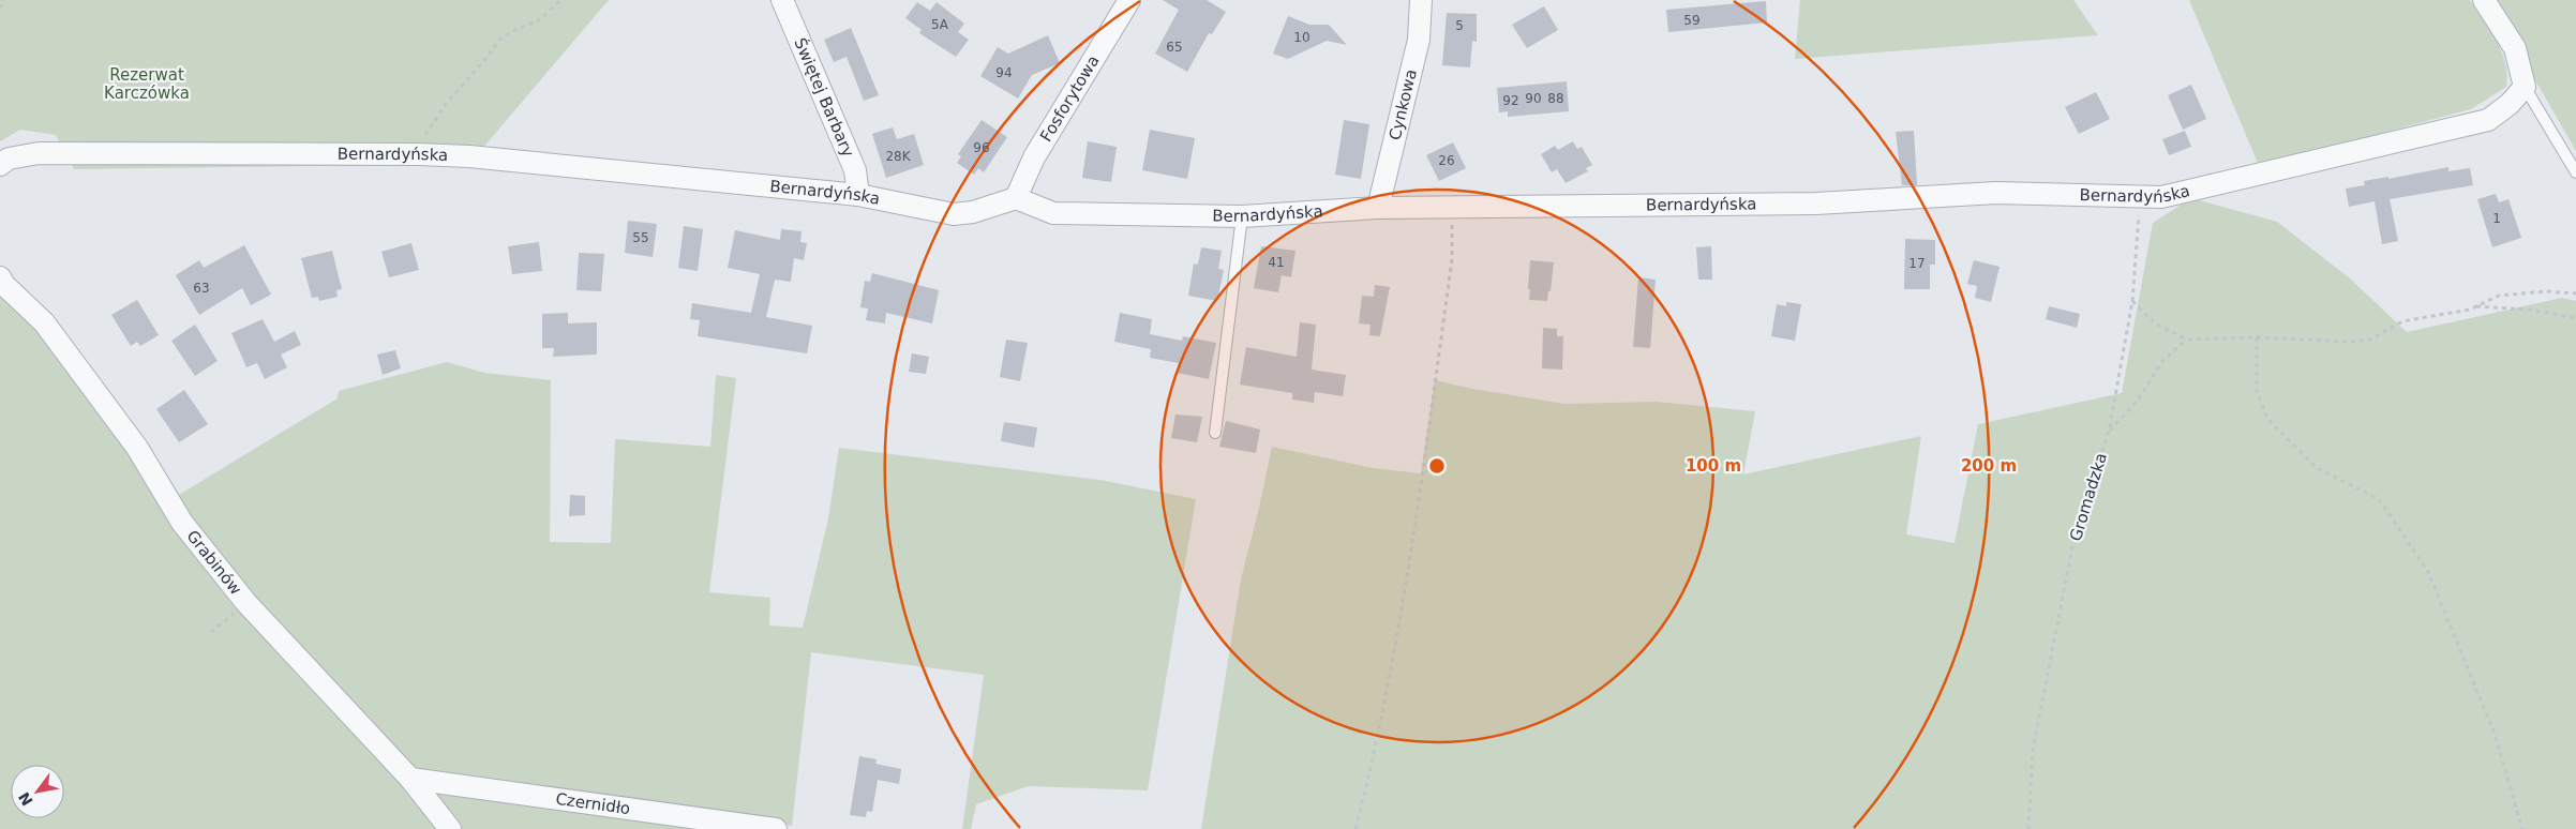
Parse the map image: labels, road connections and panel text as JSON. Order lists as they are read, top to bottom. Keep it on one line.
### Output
{"streets":{"street":["Świętej Barbary","Fosforytowa","Cynkowa","Bernardyńska","Grabinów","Czernidło"],"path":["Gromadzka"]},"crossings":[["Świętej Barbary","Bernardyńska"],["Fosforytowa","Bernardyńska"],["Cynkowa","Bernardyńska"],["Bernardyńska","Gromadzka"],["Grabinów","Czernidło"]],"parks":["Rezerwat Karczówka"],"house_numbers":["59","5A","5","10","65","94","90","88","92","96","28K","26","1","55","41","17","63"],"north":"bottom left","rings":["100 m","200 m"]}
